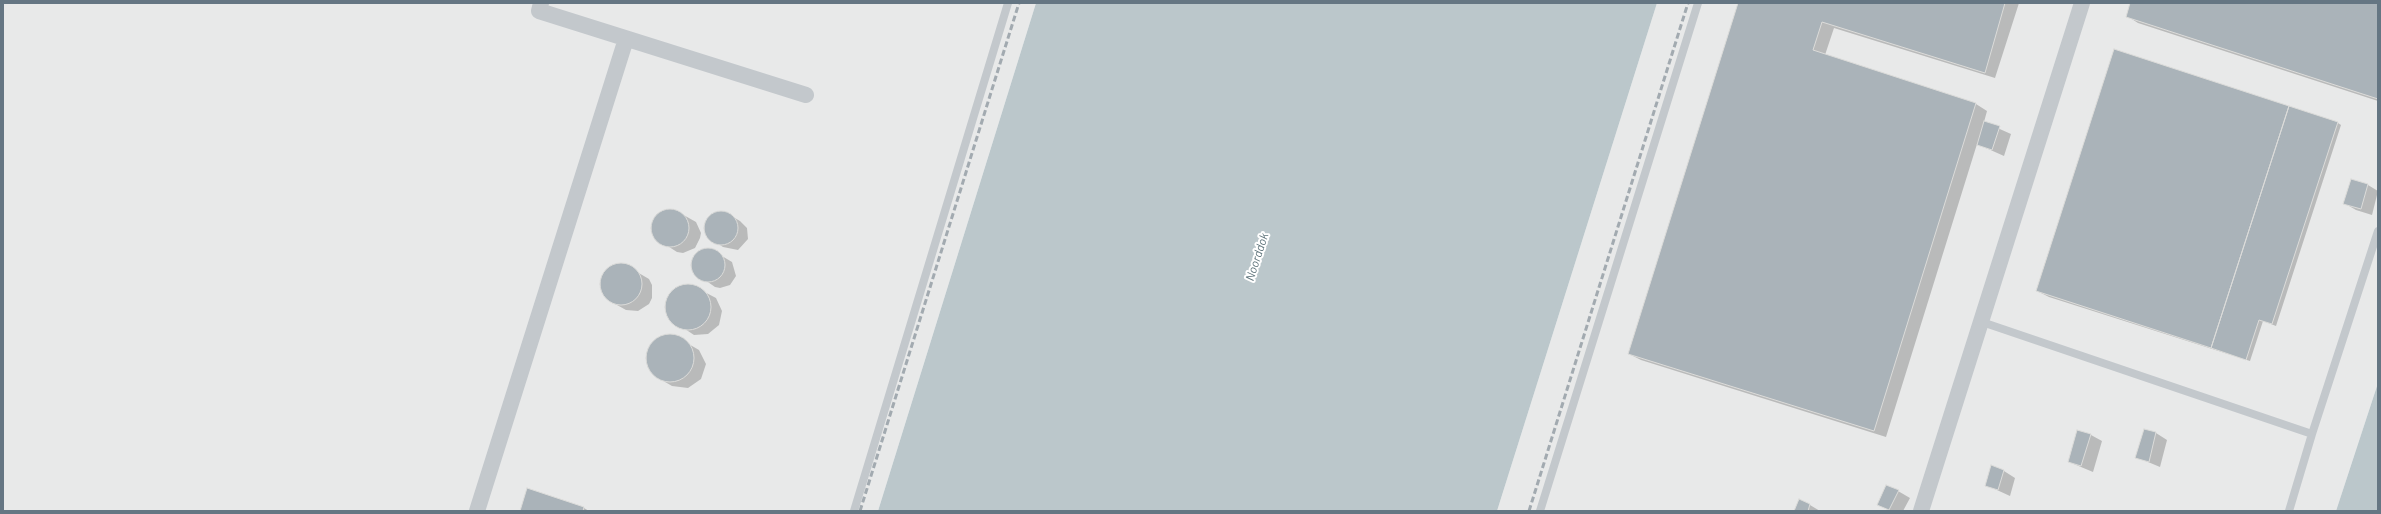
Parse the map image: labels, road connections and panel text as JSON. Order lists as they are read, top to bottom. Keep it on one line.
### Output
{"water":["Noorddok"]}
